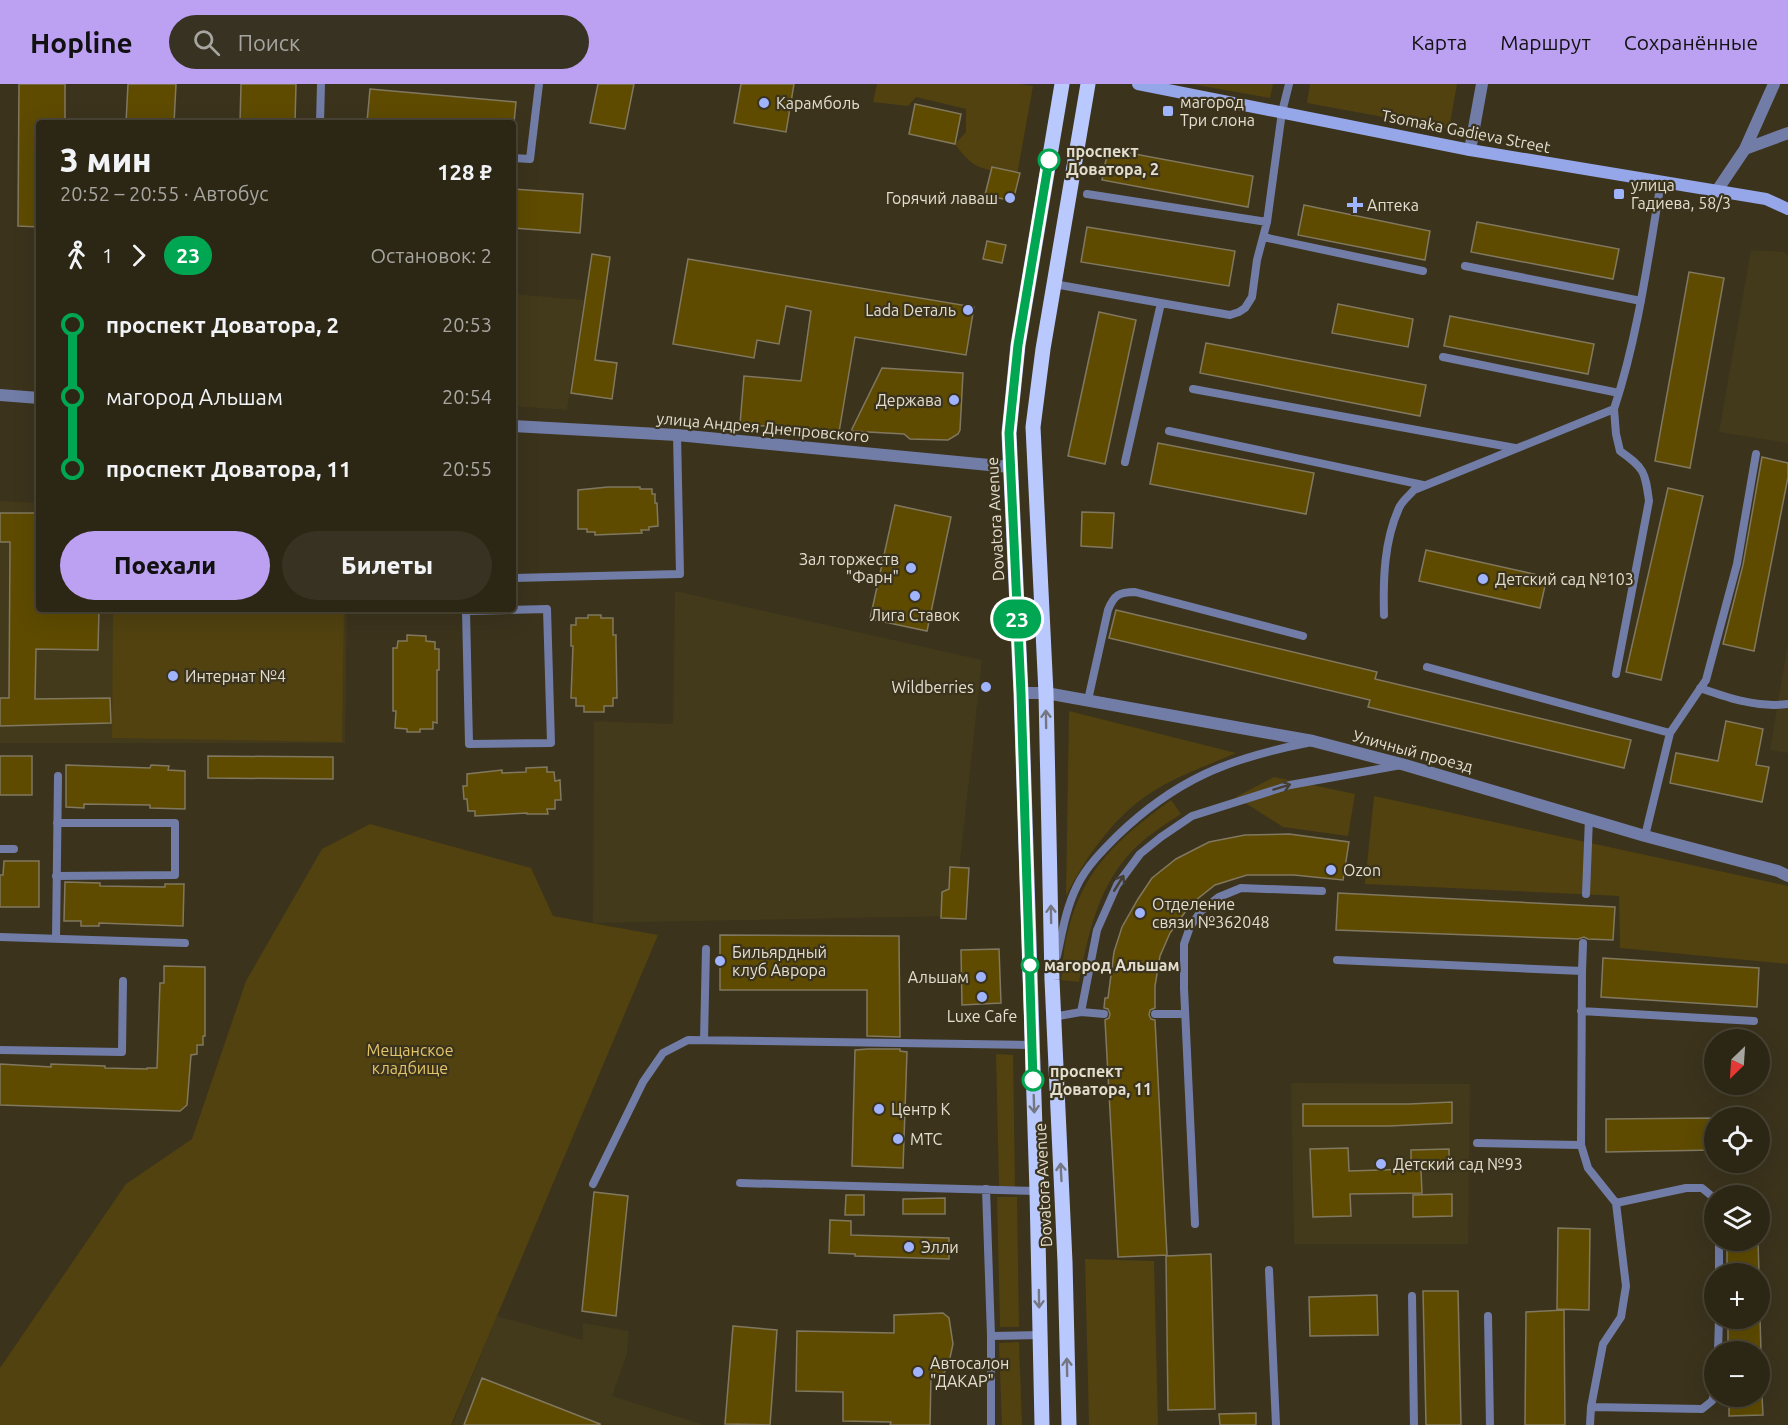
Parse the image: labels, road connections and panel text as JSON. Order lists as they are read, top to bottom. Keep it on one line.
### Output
{"streets":{"main road":["Tsomaka Gadieva Street","Dovatora Avenue"],"street":["улица Андрея Днепровского","Уличный проезд"]},"crossings":[["улица Андрея Днепровского","Dovatora Avenue"],["Dovatora Avenue","Уличный проезд"]],"parks":["Мещанское кладбище"],"places":{"other":["Карамболь","проспект Доватора, 2","Горячий лаваш","Lada Dеталь","Держава","Зал торжеств \"Фарн\"","Детский сад №103","Лига Ставок","Интернат №4","Wildberries","Ozon","Отделение связи №362048","Бильярдный клуб Аврора","магород Альшам","Альшам","Luxe Cafe","проспект Доватора, 11","Центр К","МТС","Детский сад №93","Элли","Автосалон \"ДАКАР\""],"transit":["магород Три слона","улица Гадиева, 58/3"],"health":["Аптека"]},"lines":["bus line 23"],"north":"bottom left","page":{"header":"Hopline","search":"Поиск","nav":["Карта","Маршрут","Сохранённые"],"on_map":"23","heading":["3 мин","20:52 – 20:55 · Автобус","128 ₽"],"legs":["1","23","Остановок: 2"],"list":[{"name":"проспект Доватора, 2","value":"20:53"},{"name":"магород Альшам","value":"20:54"},{"name":"проспект Доватора, 11","value":"20:55"}],"buttons":["Поехали","Билеты"],"map_buttons":["+","−"]}}
